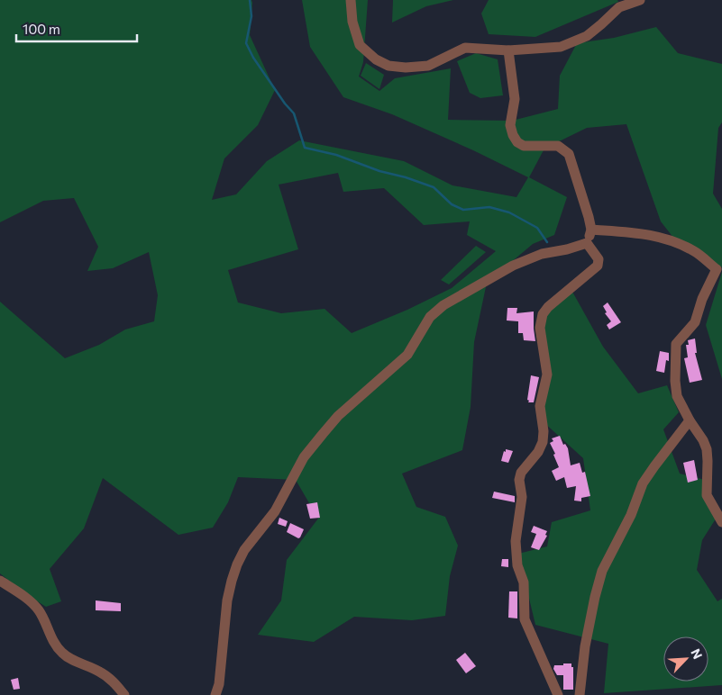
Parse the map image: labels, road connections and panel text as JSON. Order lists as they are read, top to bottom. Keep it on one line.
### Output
{"scale_bar":"100 m","north":"top right"}
